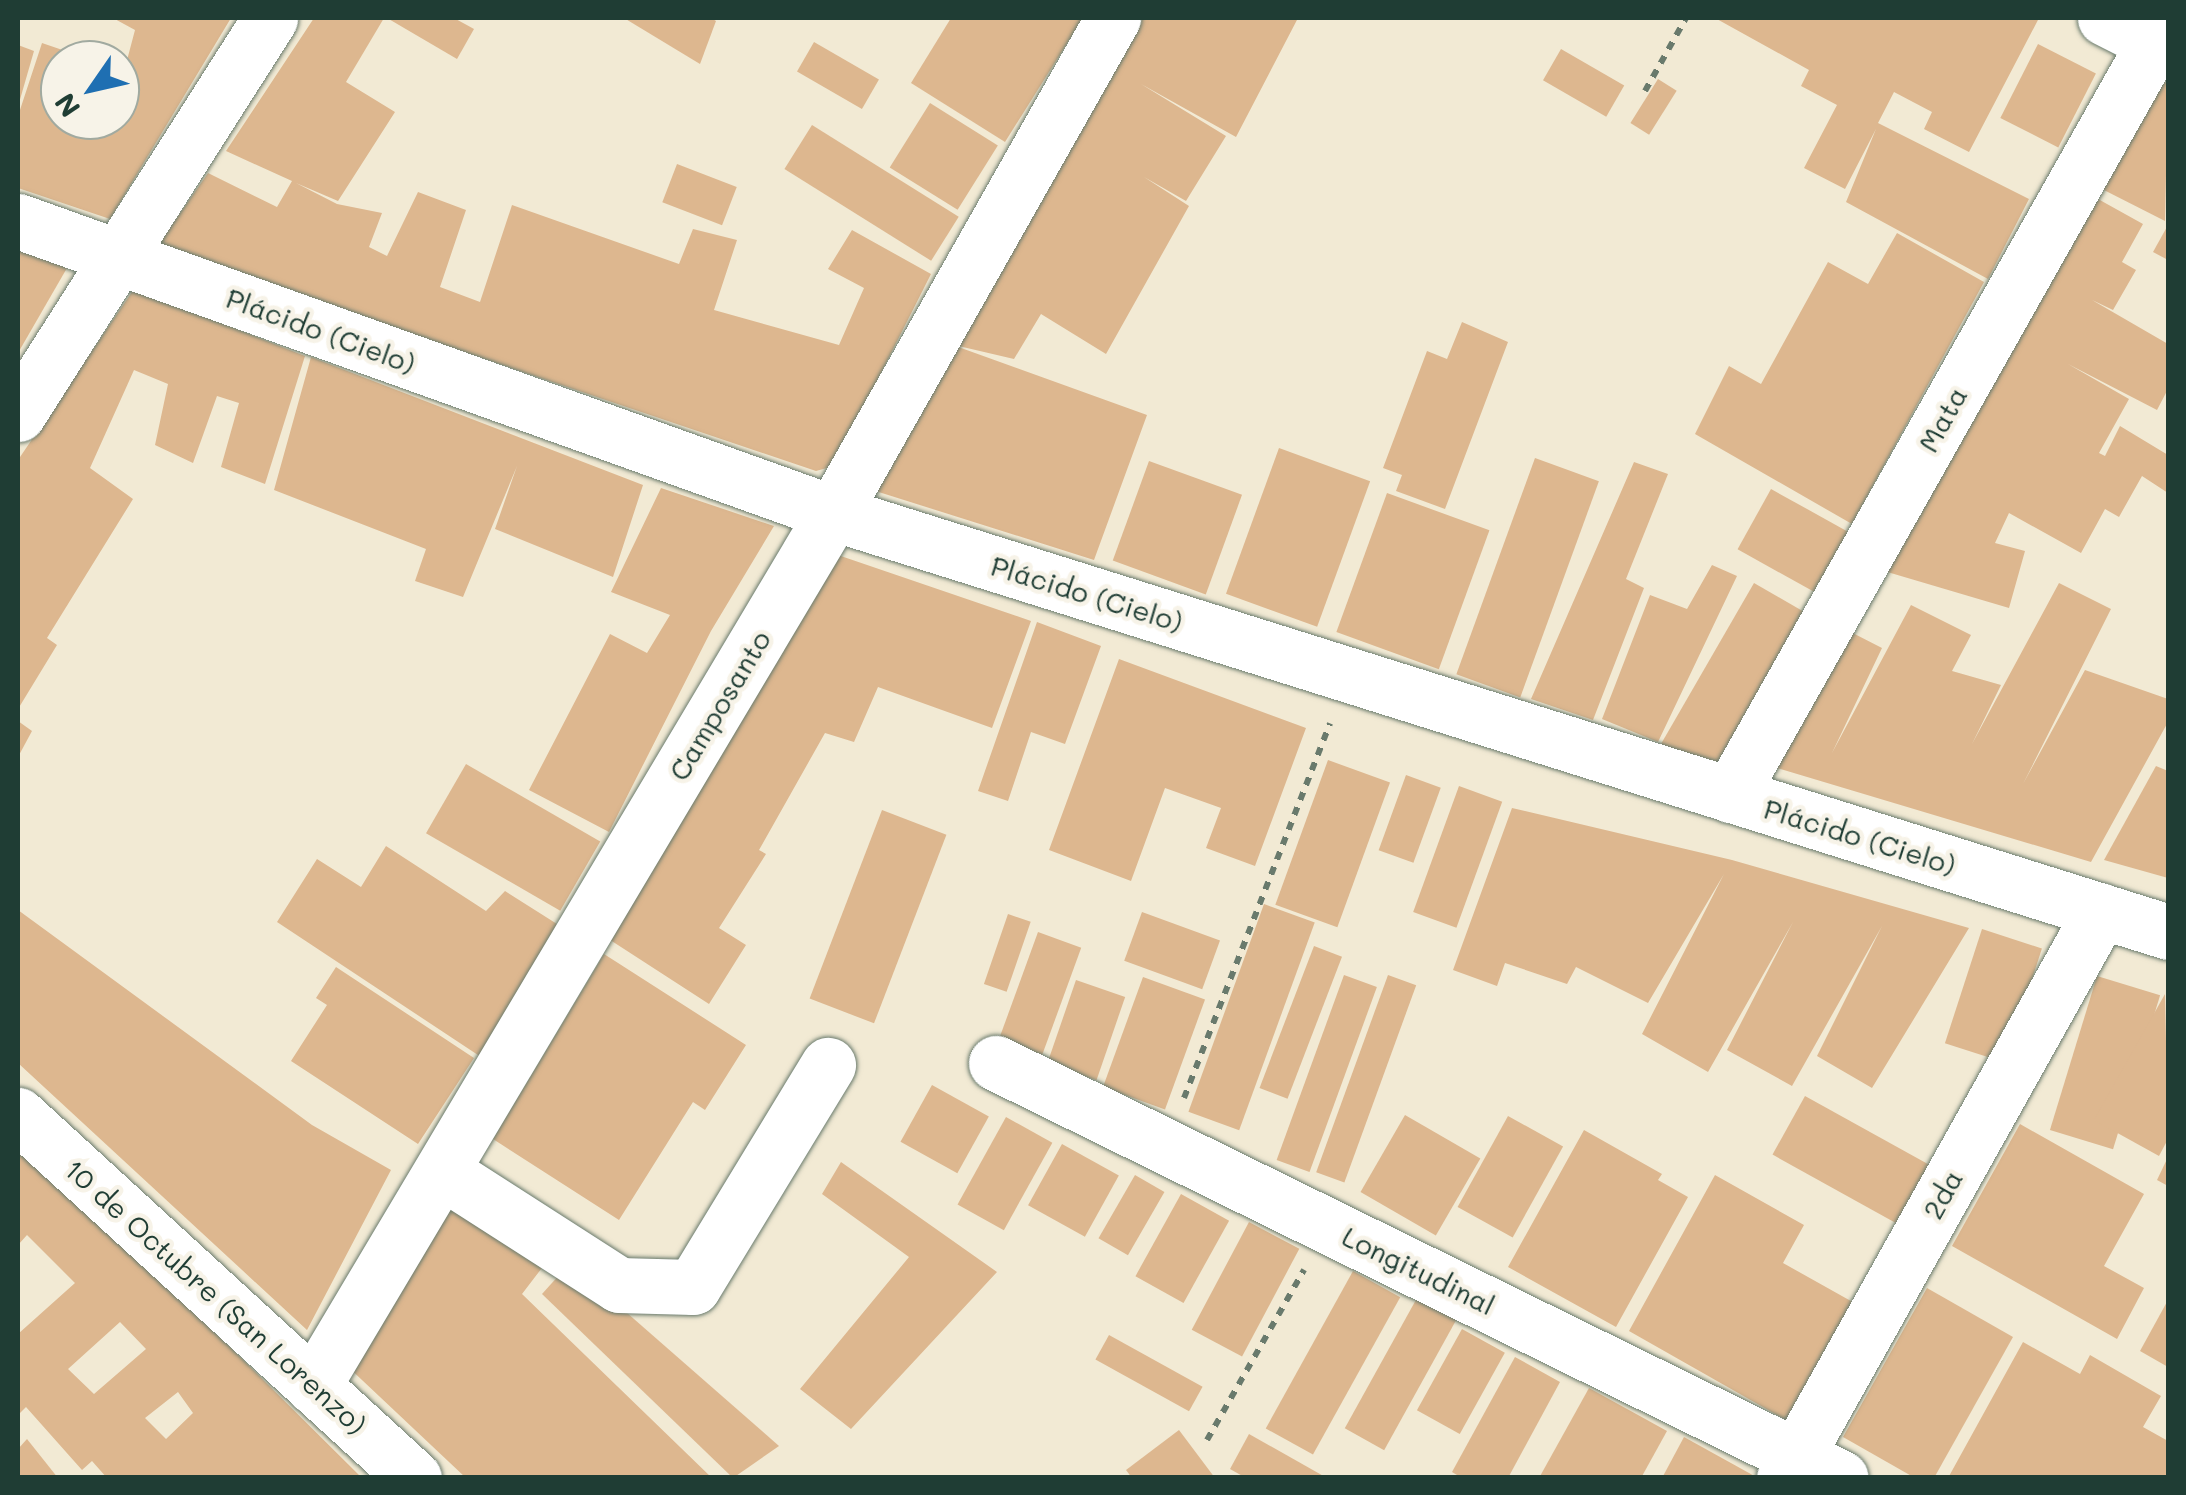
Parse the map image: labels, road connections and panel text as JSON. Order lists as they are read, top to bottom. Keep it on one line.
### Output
{"streets":{"street":["Plácido (Cielo)","Mata","Camposanto","2da","Longitudinal","10 de Octubre (San Lorenzo)"]},"crossings":[["Plácido (Cielo)","Mata"],["Plácido (Cielo)","Camposanto"],["Plácido (Cielo)","2da"],["Camposanto","10 de Octubre (San Lorenzo)"],["2da","Longitudinal"]],"north":"bottom left"}
